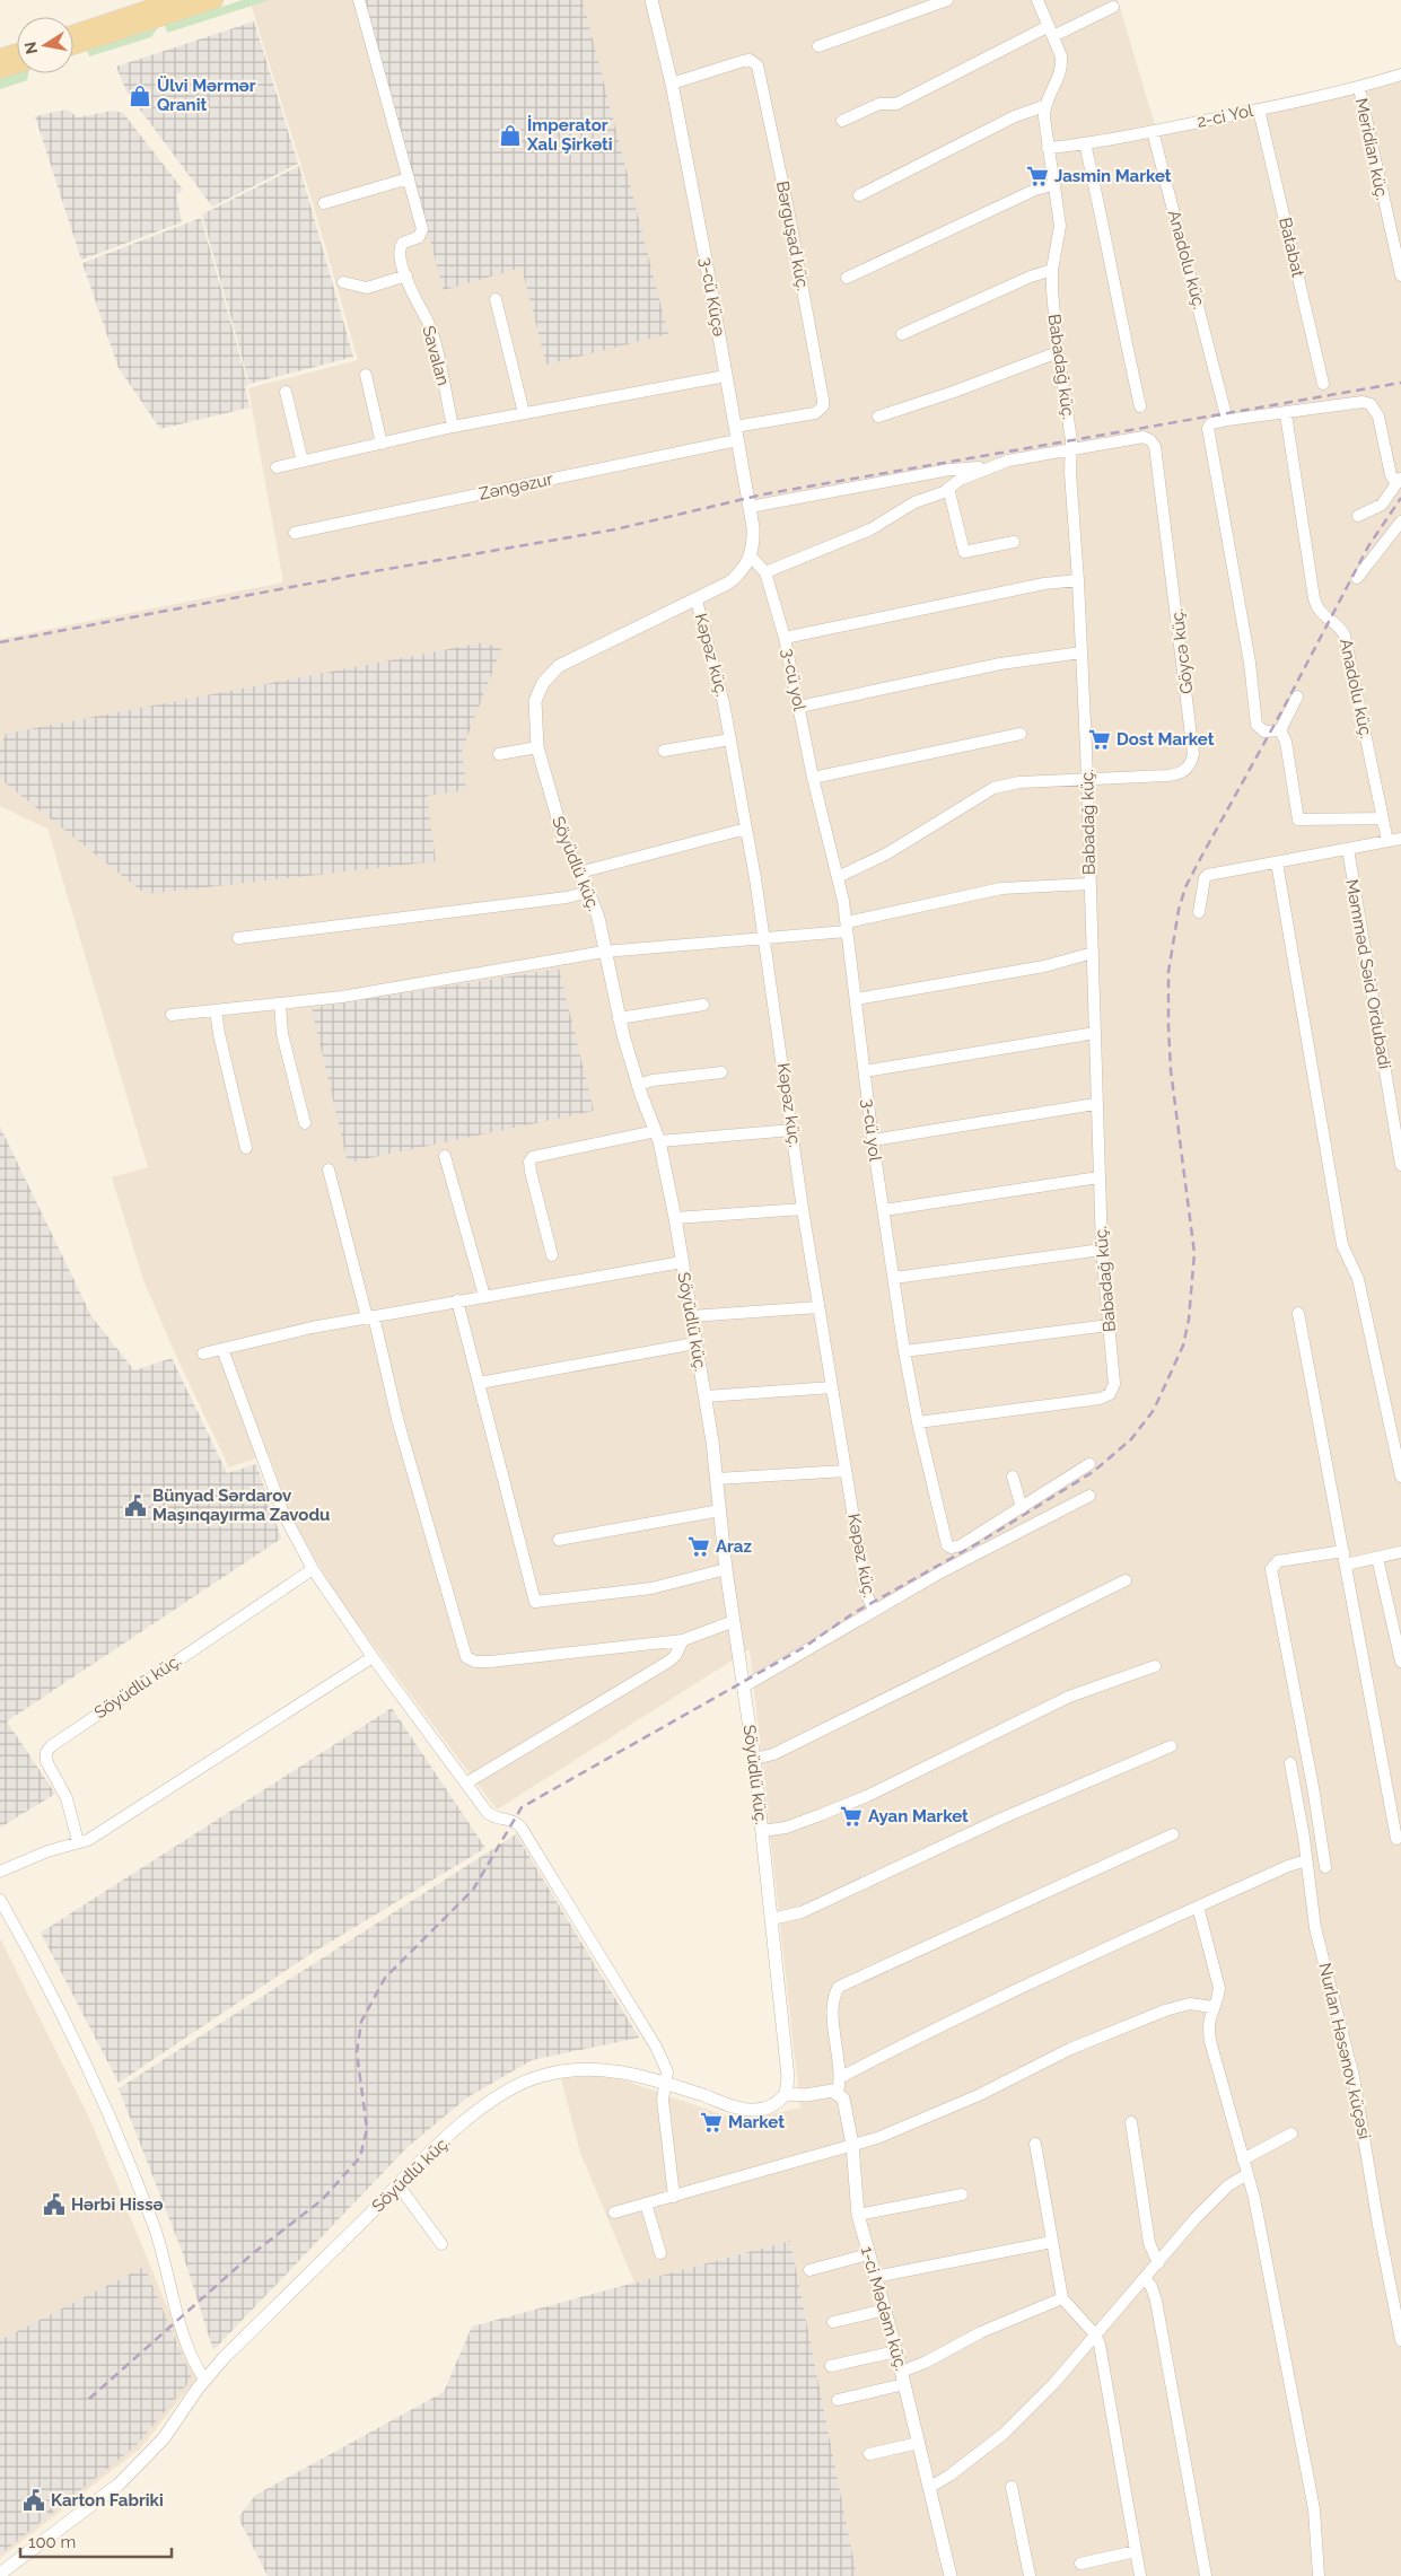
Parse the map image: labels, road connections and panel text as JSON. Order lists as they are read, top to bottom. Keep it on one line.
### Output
{"streets":{"street":["2-ci Yol","Meridian küç.","Bərguşad küç.","Batabat","Anadolu küç.","3-cü Küçə","Savalan","Babadağ küç.","Zəngəzur","Göycə küç.","Kəpəz küç.","3-cü yol","Söyüdlü küç.","Məmməd Səid Ordubadi","Nurlan Həsənov küçəsi","1-ci Mədəm küç."]},"crossings":[["2-ci Yol","Meridian küç."],["2-ci Yol","Batabat"],["2-ci Yol","Anadolu küç."],["2-ci Yol","Babadağ küç."],["Bərguşad küç.","3-cü Küçə"],["3-cü Küçə","Zəngəzur"],["3-cü Küçə","3-cü yol"],["3-cü Küçə","Söyüdlü küç."],["Babadağ küç.","Göycə küç."],["Babadağ küç.","3-cü yol"],["Göycə küç.","3-cü yol"],["Kəpəz küç.","Söyüdlü küç."],["3-cü yol","Söyüdlü küç."]],"places":{"shop":["Ülvi Mərmər Qranit","İmperator Xalı Şirkəti"],"supermarket":["Jasmin Market","Dost Market","Araz","Ayan Market","Market"],"public building":["Bünyad Sərdarov Maşınqayırma Zavodu","Hərbi Hissə","Karton Fabriki"]},"scale_bar":"100 m","north":"left"}
